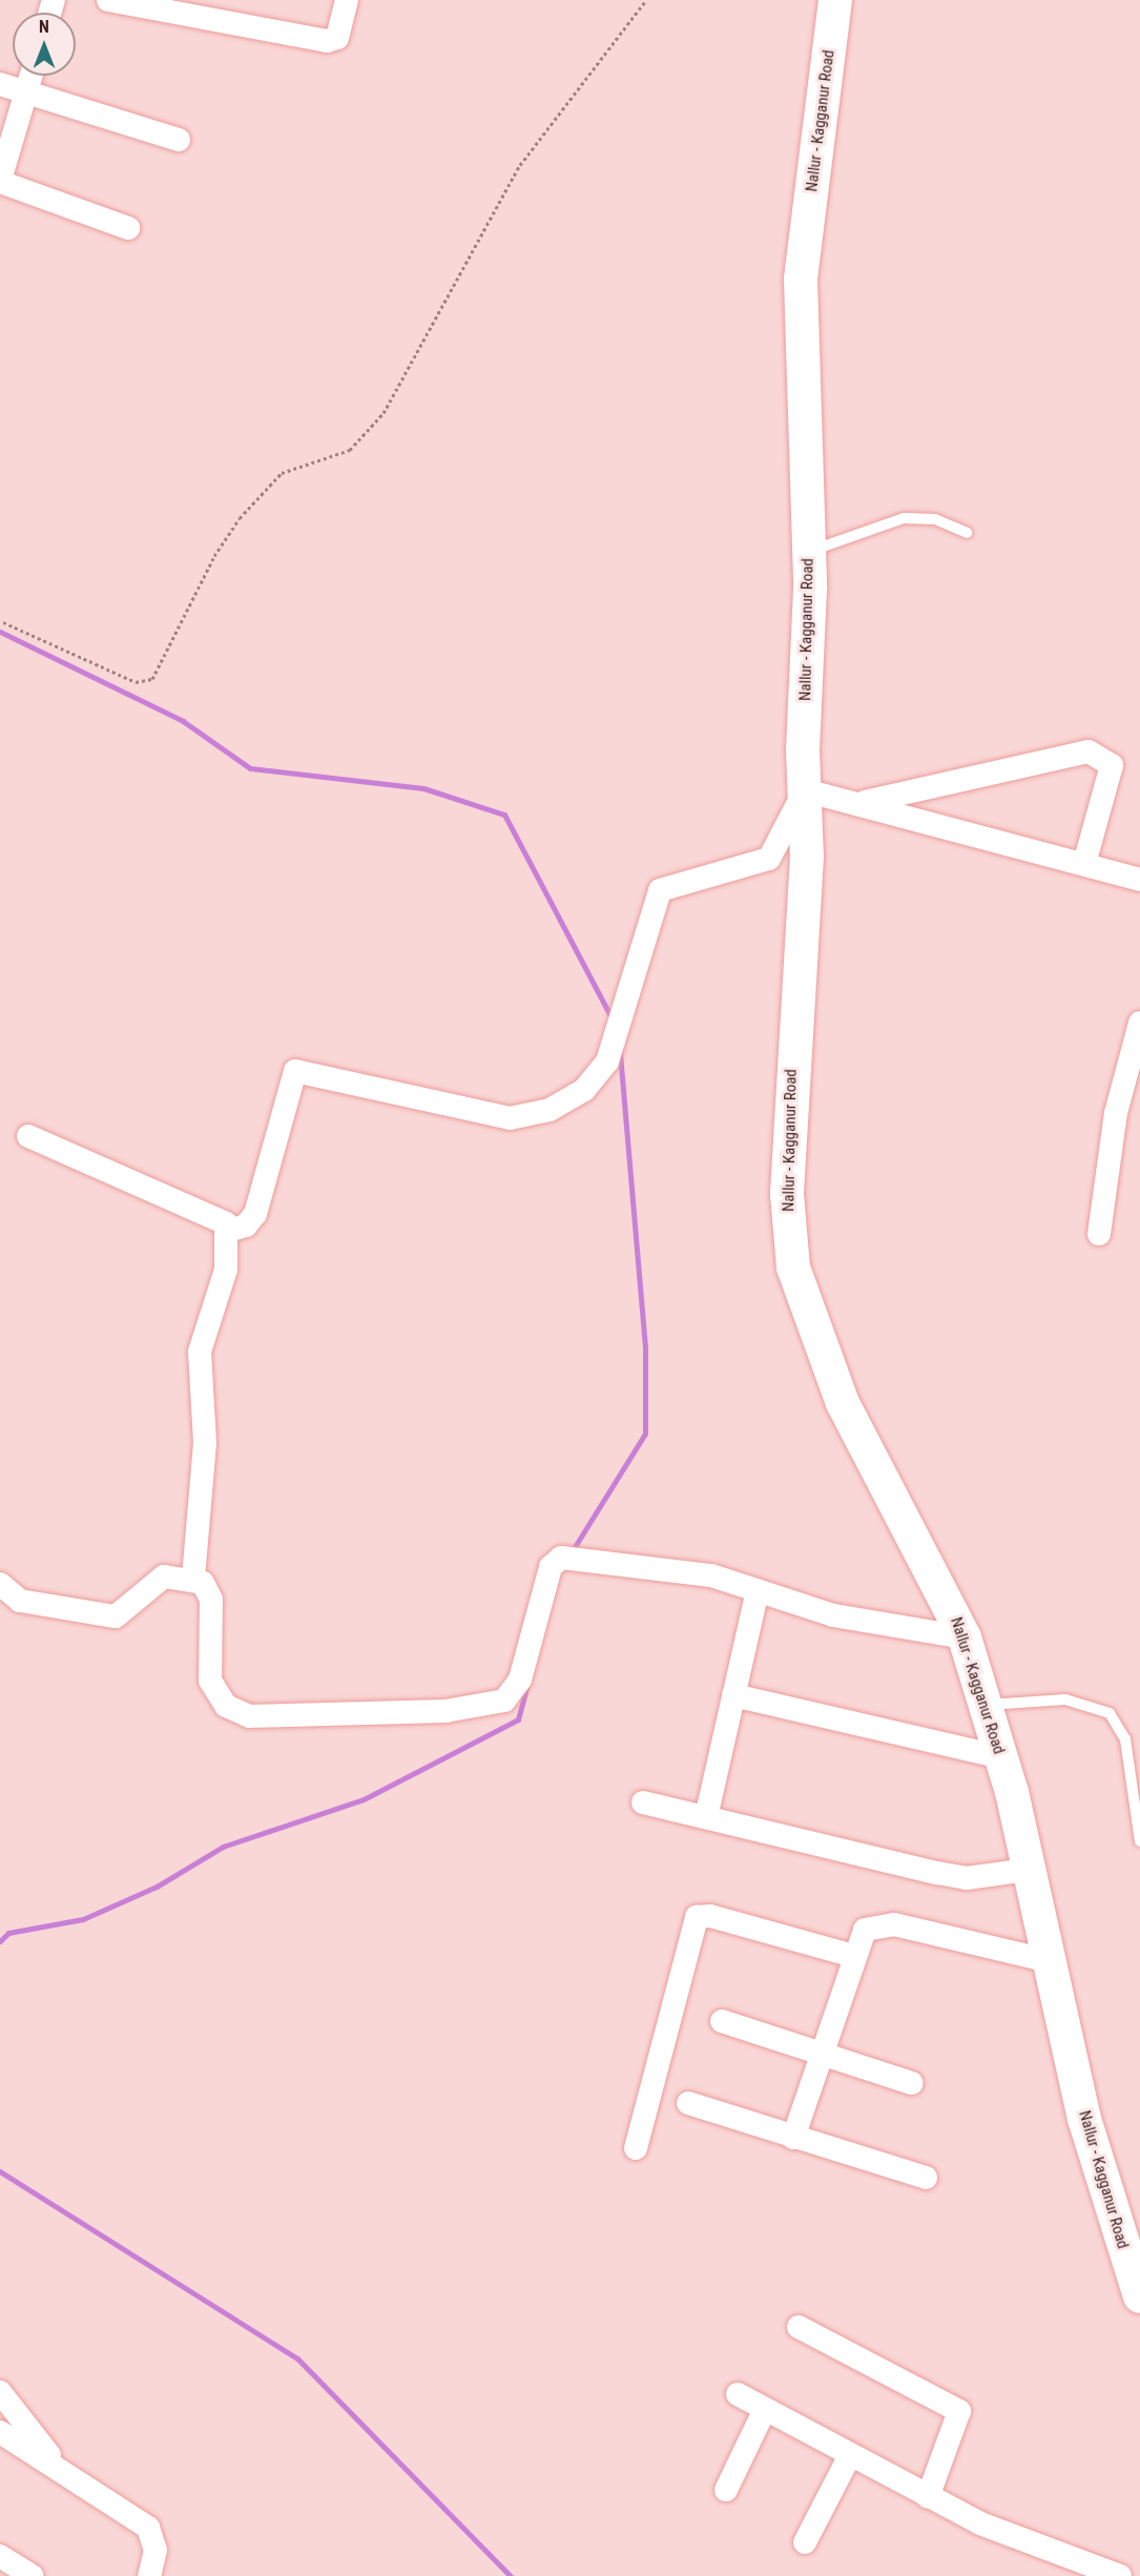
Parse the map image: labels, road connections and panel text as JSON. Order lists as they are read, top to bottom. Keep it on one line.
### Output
{"streets":{"main road":["Nallur - Kagganur Road"]},"north":"top"}
